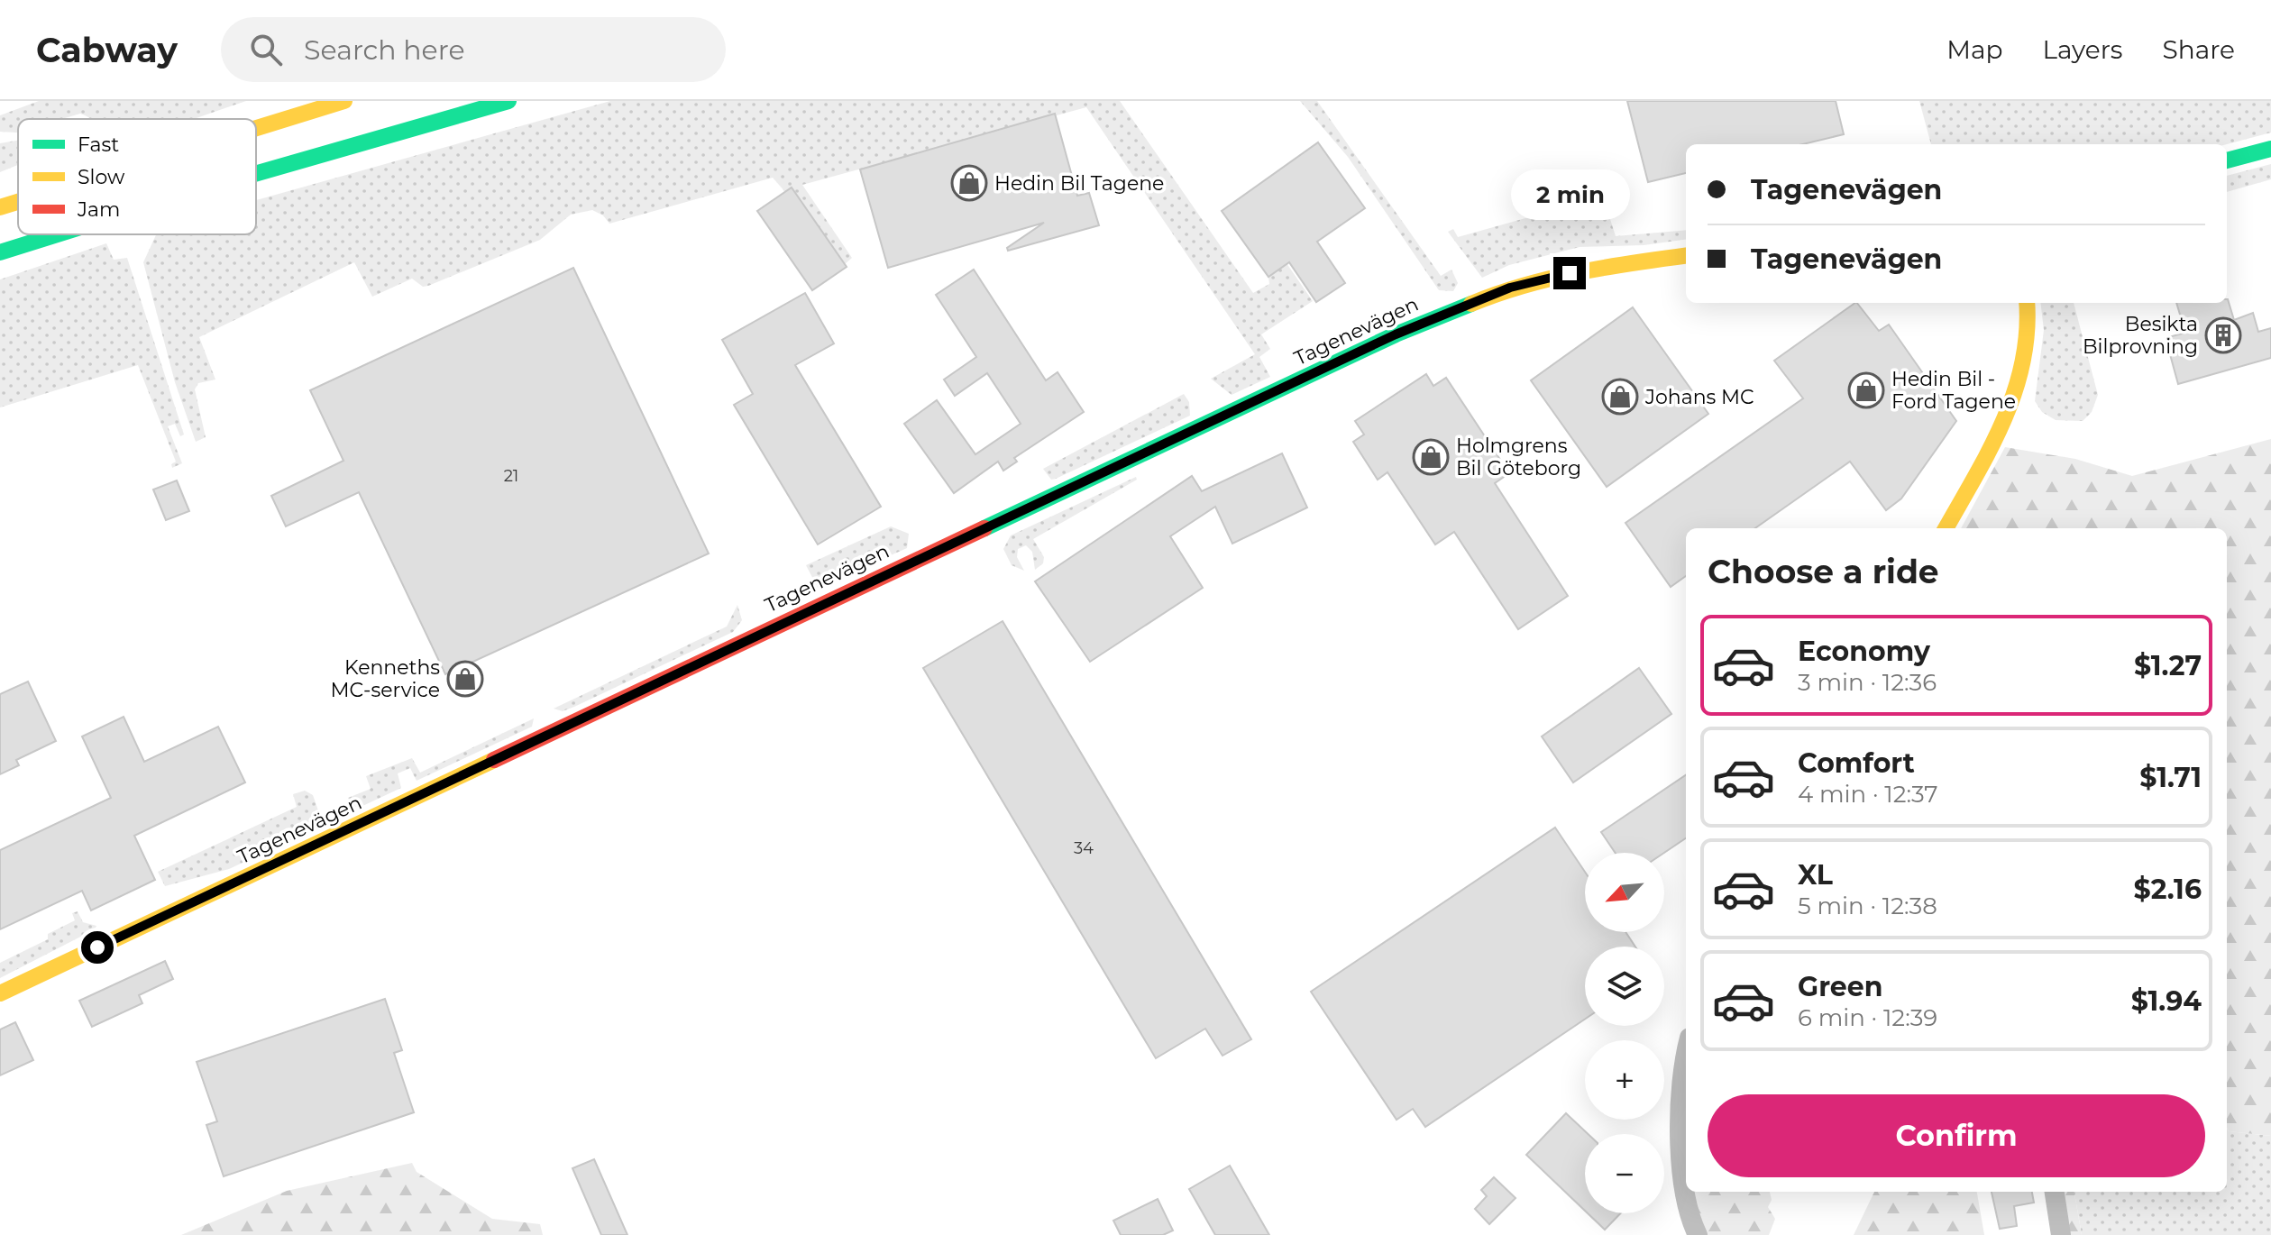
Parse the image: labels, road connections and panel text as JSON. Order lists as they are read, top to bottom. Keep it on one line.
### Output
{"streets":{"main road":["Tagenevägen"]},"places":{"shop":["Hedin Bil Tagene","Hedin Bil - Ford Tagene","Johans MC","Holmgrens Bil Göteborg","Kenneths MC-service"],"building":["Besikta Bilprovning"]},"house_numbers":["21","34"],"legend":["Fast","Slow","Jam"],"north":"bottom left","page":{"header":"Cabway","search":"Search here","nav":["Map","Layers","Share"],"banner":["Tagenevägen","Tagenevägen"],"bubble":"2 min","heading":"Choose a ride","list":[{"name":"Economy","note":"3 min · 12:36","value":"$1.27"},{"name":"Comfort","note":"4 min · 12:37","value":"$1.71"},{"name":"XL","note":"5 min · 12:38","value":"$2.16"},{"name":"Green","note":"6 min · 12:39","value":"$1.94"}],"map_buttons":["+","−"],"buttons":"Confirm"}}
